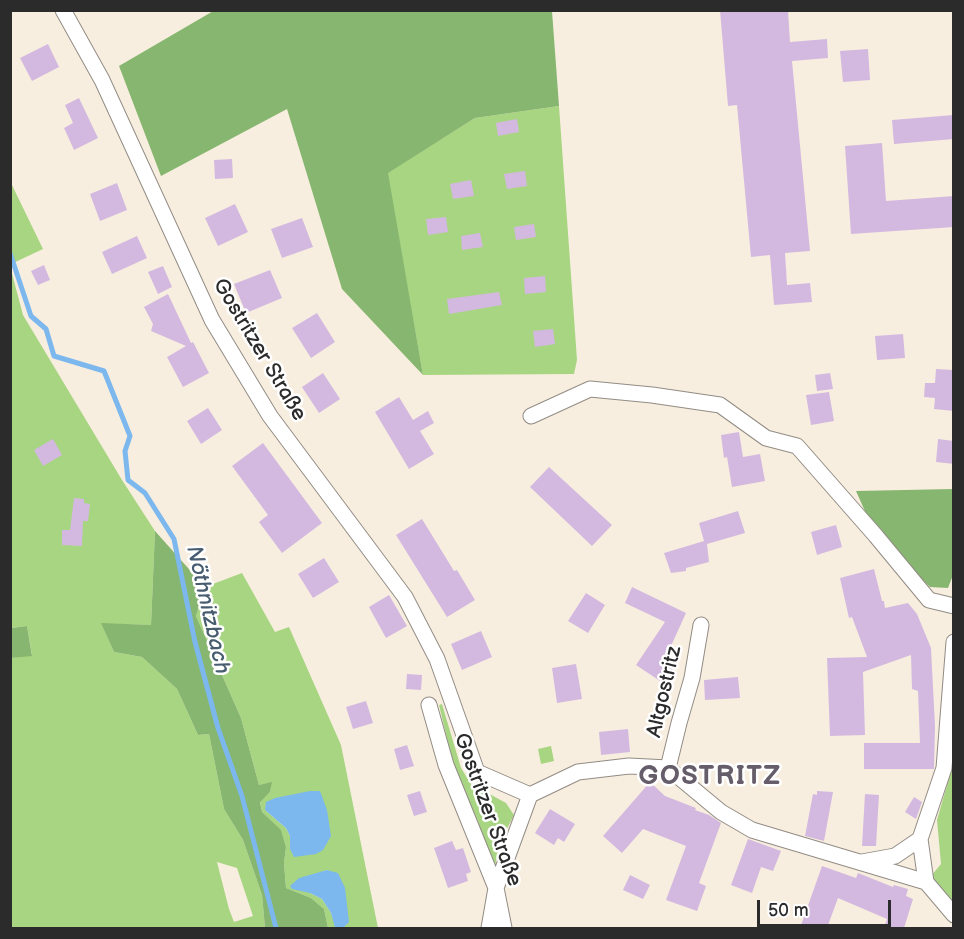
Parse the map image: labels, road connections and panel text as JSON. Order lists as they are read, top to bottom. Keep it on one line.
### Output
{"streets":{"street":["Gostritzer Straße","Altgostritz"]},"crossings":[["Gostritzer Straße","Altgostritz"]],"districts":["GOSTRITZ"],"water":["Nöthnitzbach"],"scale_bar":"50 m"}
